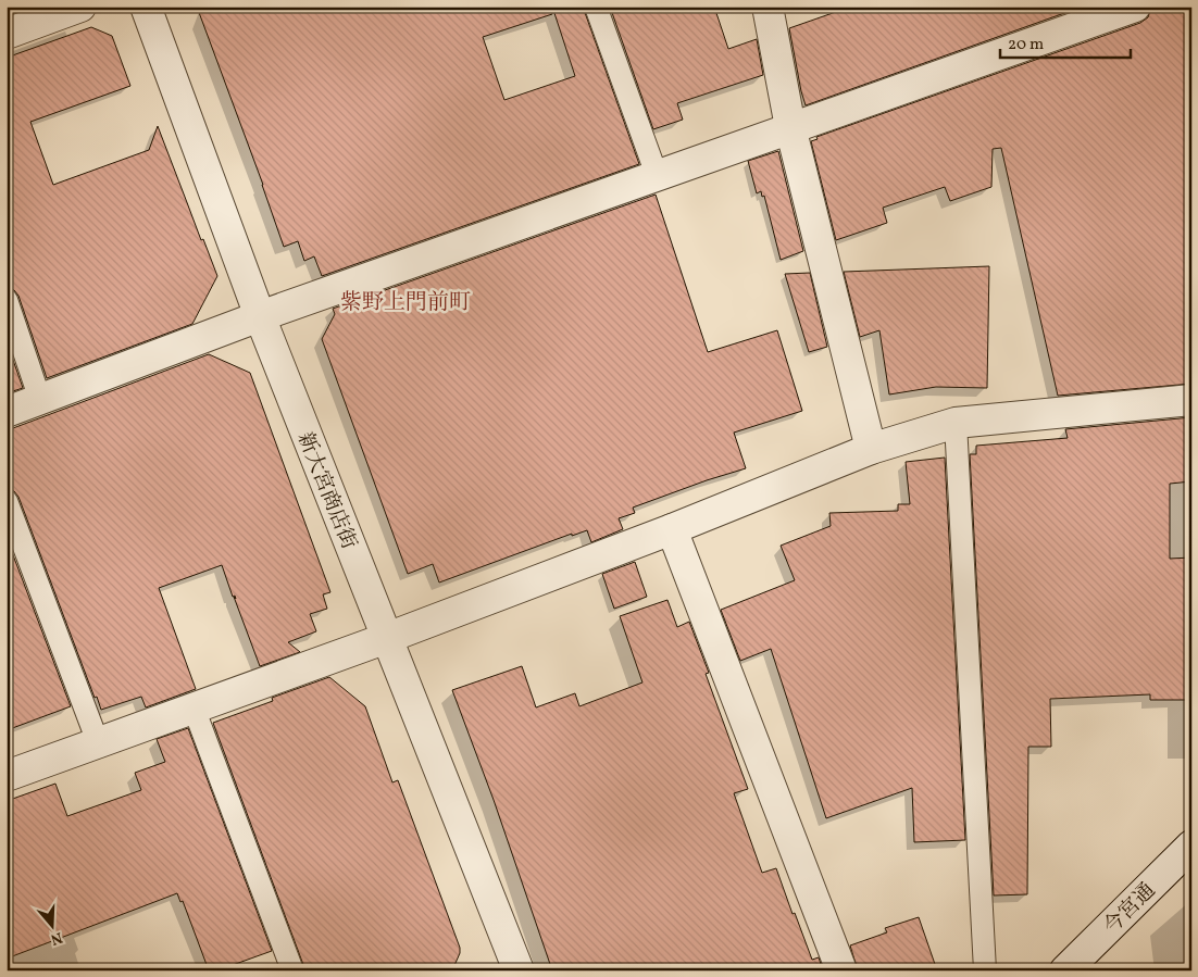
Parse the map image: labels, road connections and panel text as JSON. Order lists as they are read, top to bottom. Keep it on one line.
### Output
{"streets":{"street":["新大宮商店街","今宮通"]},"districts":["紫野上門前町"],"scale_bar":"20 m","north":"bottom"}
